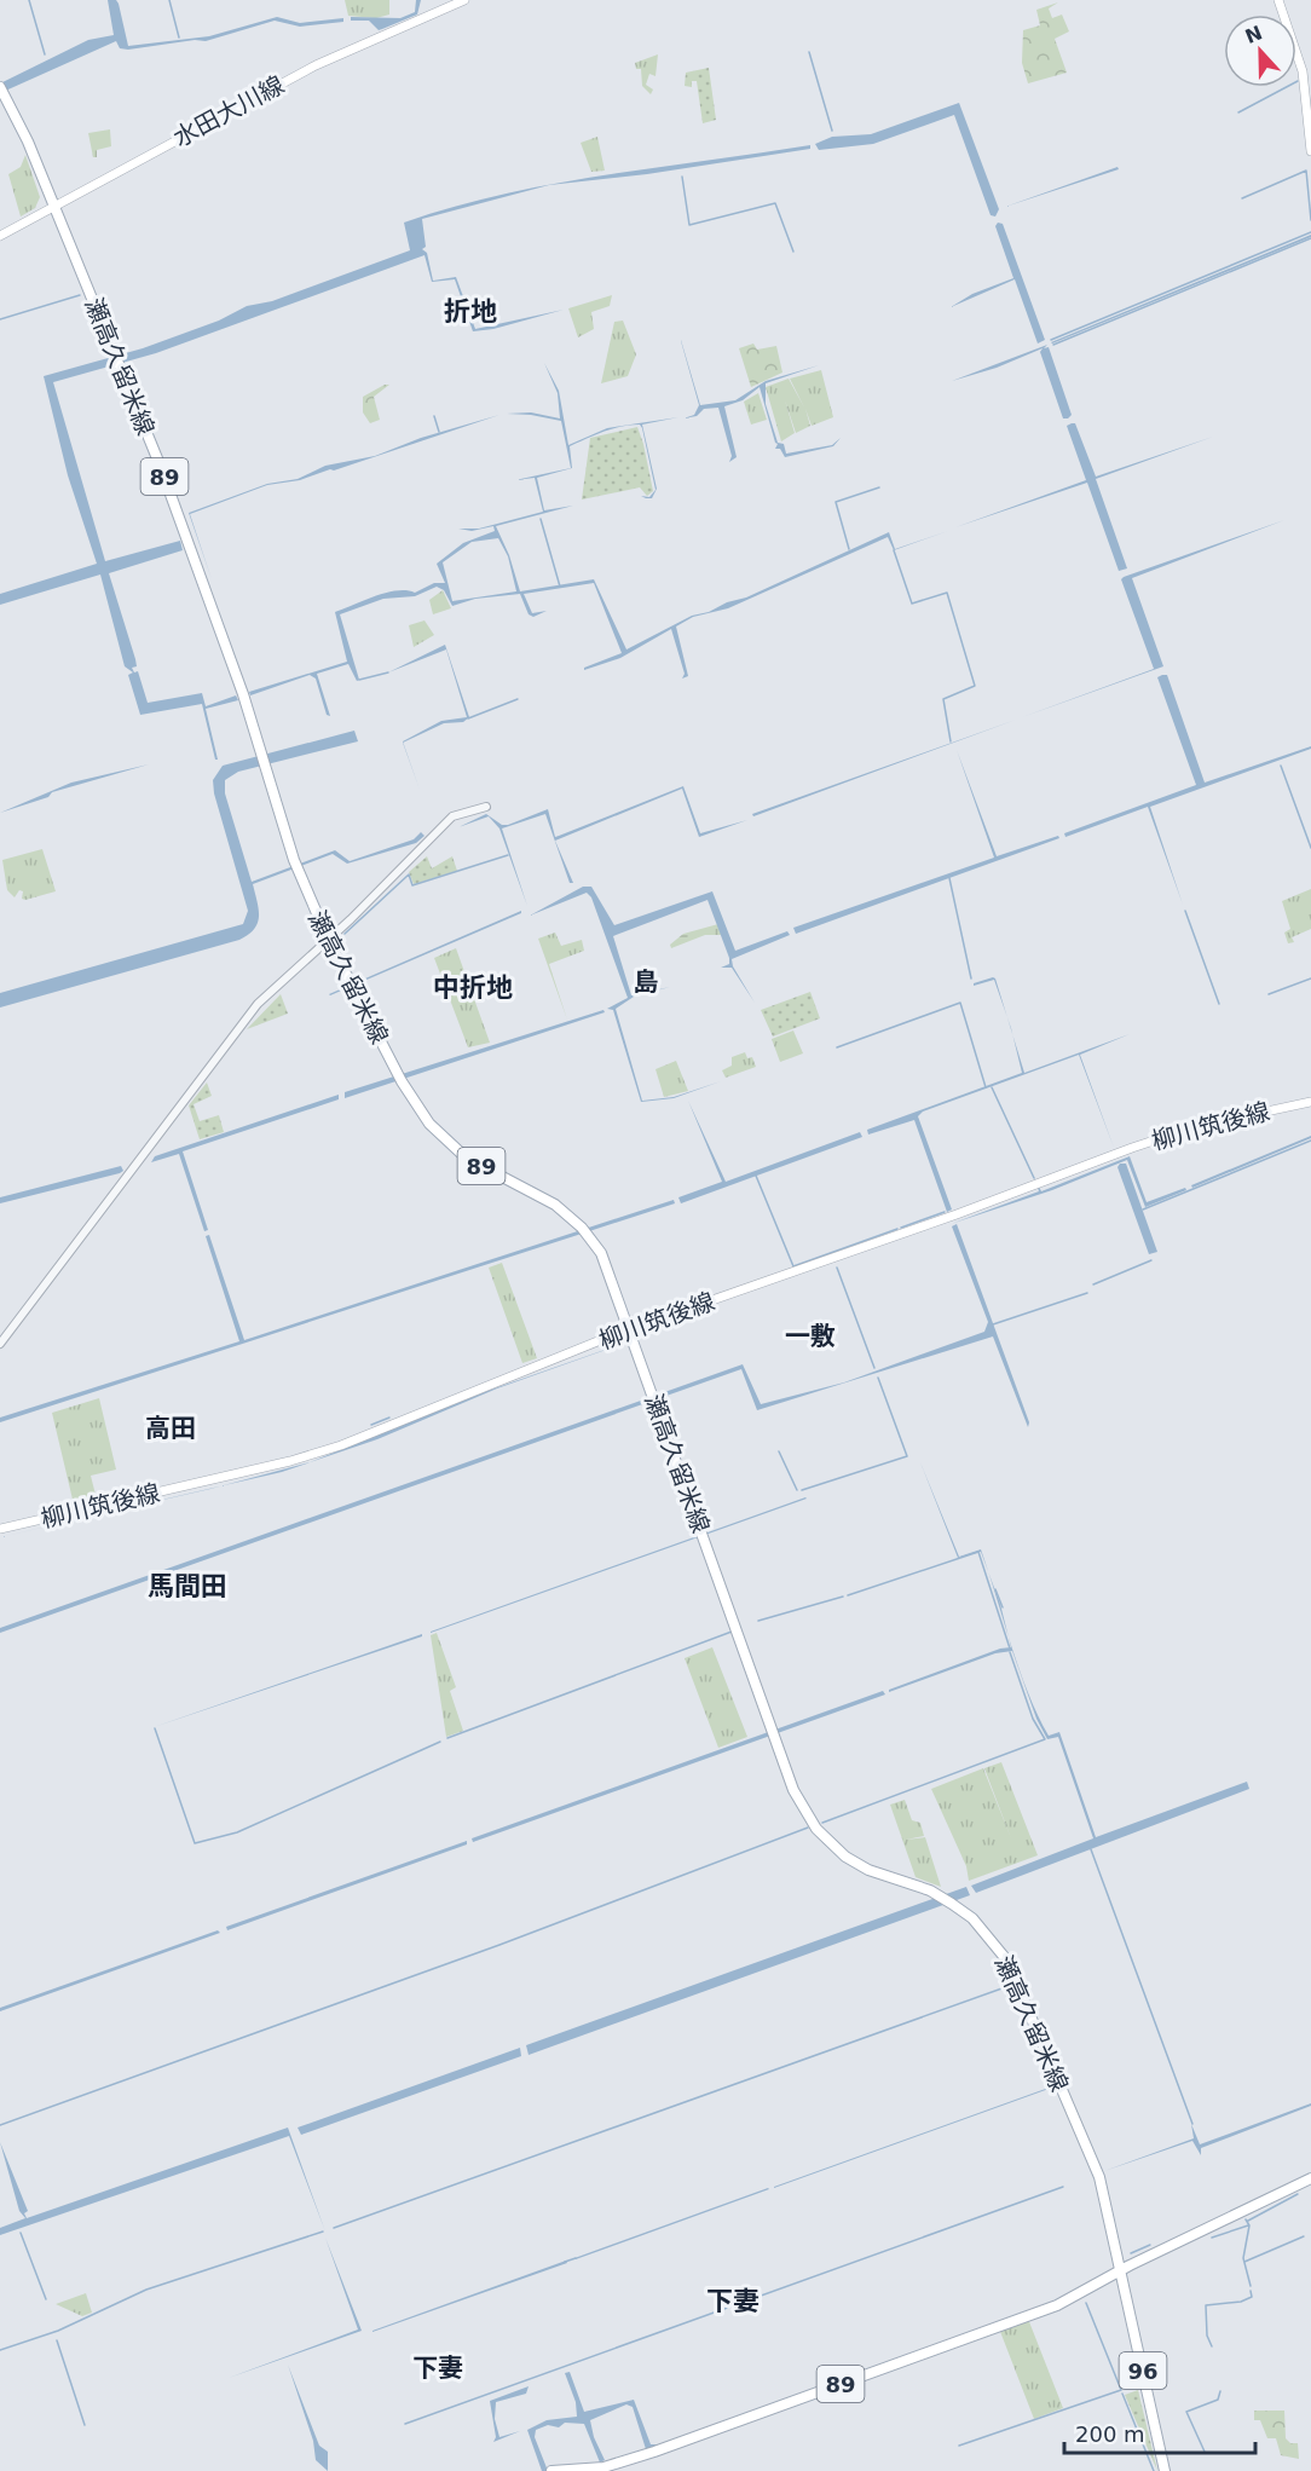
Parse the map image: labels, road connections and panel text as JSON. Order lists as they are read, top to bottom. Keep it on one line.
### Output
{"streets":{"main road":["水田大川線","瀬高久留米線","89","柳川筑後線","96"]},"crossings":[["水田大川線","瀬高久留米線"],["瀬高久留米線","89"],["瀬高久留米線","柳川筑後線"],["瀬高久留米線","96"],["89","96"]],"districts":["折地","島","中折地","一敷","高田","馬間田","下妻","下妻"],"scale_bar":"200 m","north":"top"}
